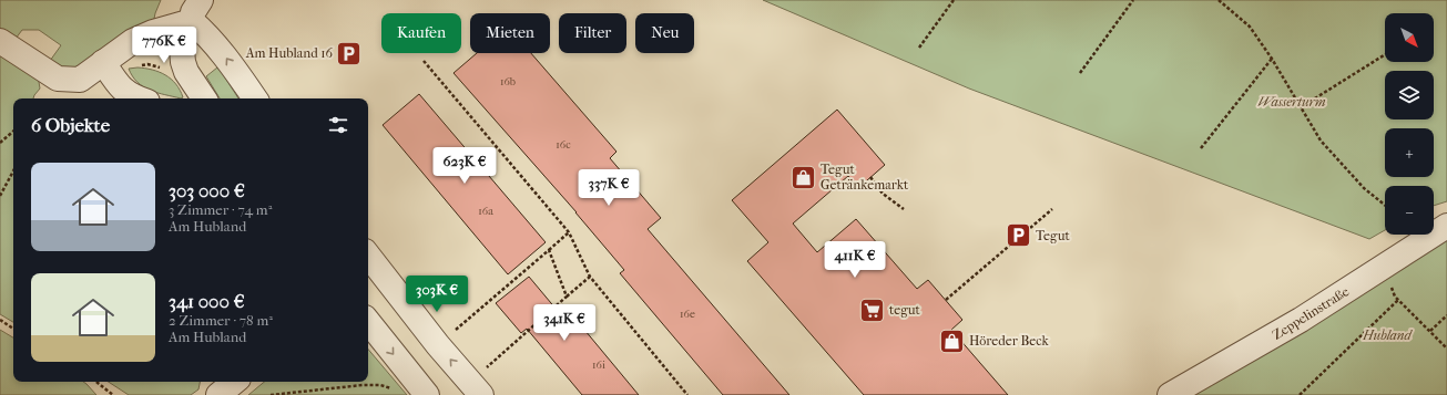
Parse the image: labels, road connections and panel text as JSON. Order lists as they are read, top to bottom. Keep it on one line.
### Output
{"streets":{"street":["Zeppelinstraße"]},"parks":["Wasserturm","Hubland"],"places":{"parking":["Am Hubland 16","Tegut"],"shop":["Tegut Getränkemarkt","Höreder Beck"],"supermarket":["tegut"]},"house_numbers":["16b","16c","16a","16e","16i"],"north":"bottom right","page":{"map_buttons":["+","−"],"chip":["Kaufen","Mieten","Filter","Neu"],"price":["776K €","623K €","337K €","411K €","303K €","341K €"],"heading":"6 Objekte","list":[{"name":"303 000 €","note":"3 Zimmer · 74 m² · Am Hubland"},{"name":"341 000 €","note":"2 Zimmer · 78 m² · Am Hubland"}]}}
